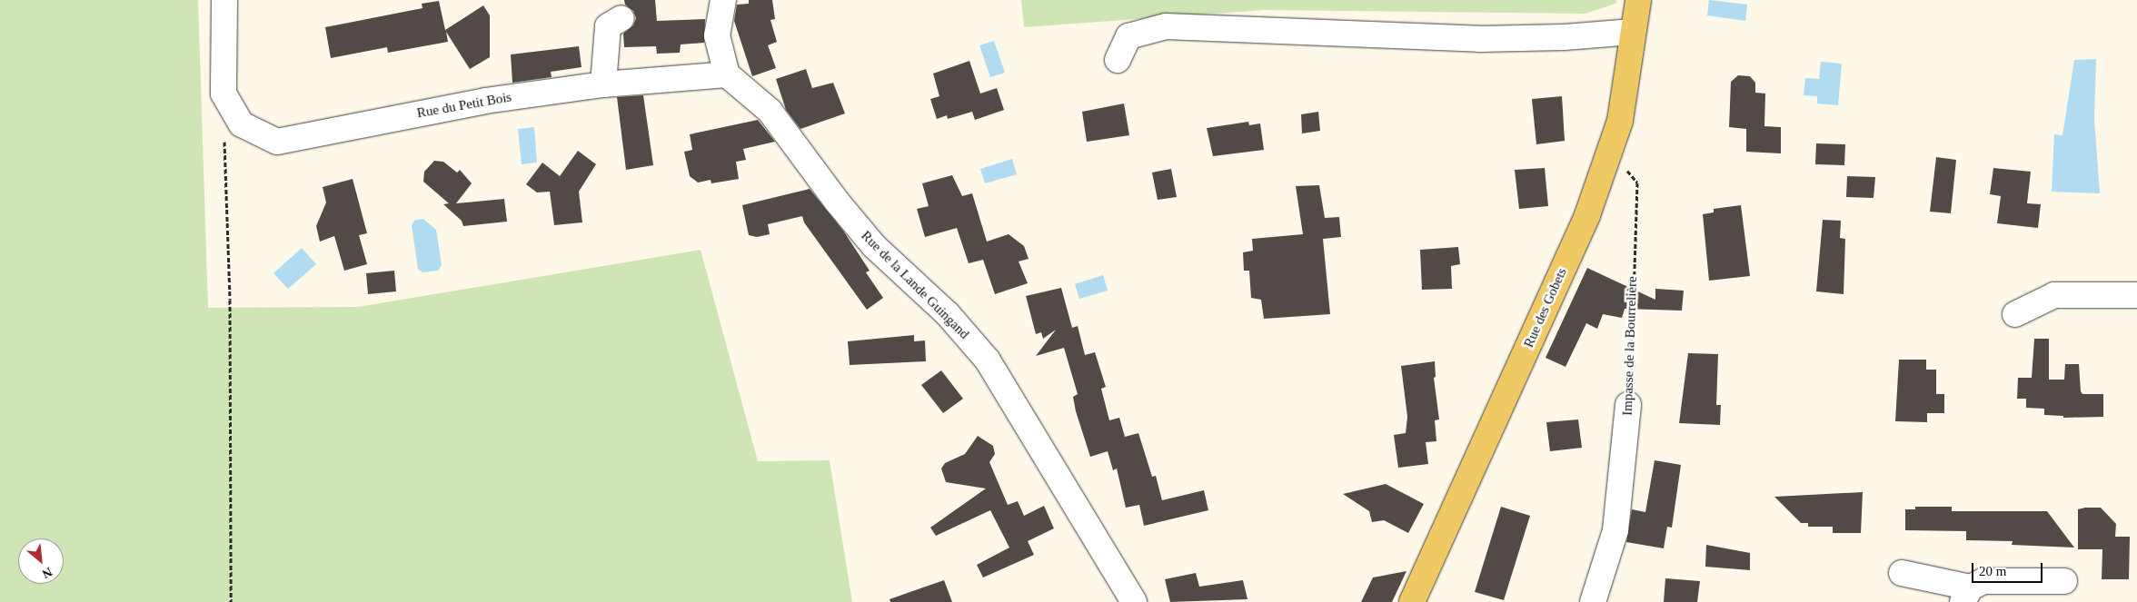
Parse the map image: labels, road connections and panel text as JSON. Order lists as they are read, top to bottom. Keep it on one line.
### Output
{"streets":{"main road":["Rue des Gobets"],"street":["Rue du Petit Bois","Rue de la Lande Guingand","Impasse de la Bourrelière"]},"crossings":[["Rue du Petit Bois","Rue de la Lande Guingand"],["Rue des Gobets","Impasse de la Bourrelière"]],"scale_bar":"20 m","north":"bottom right"}
